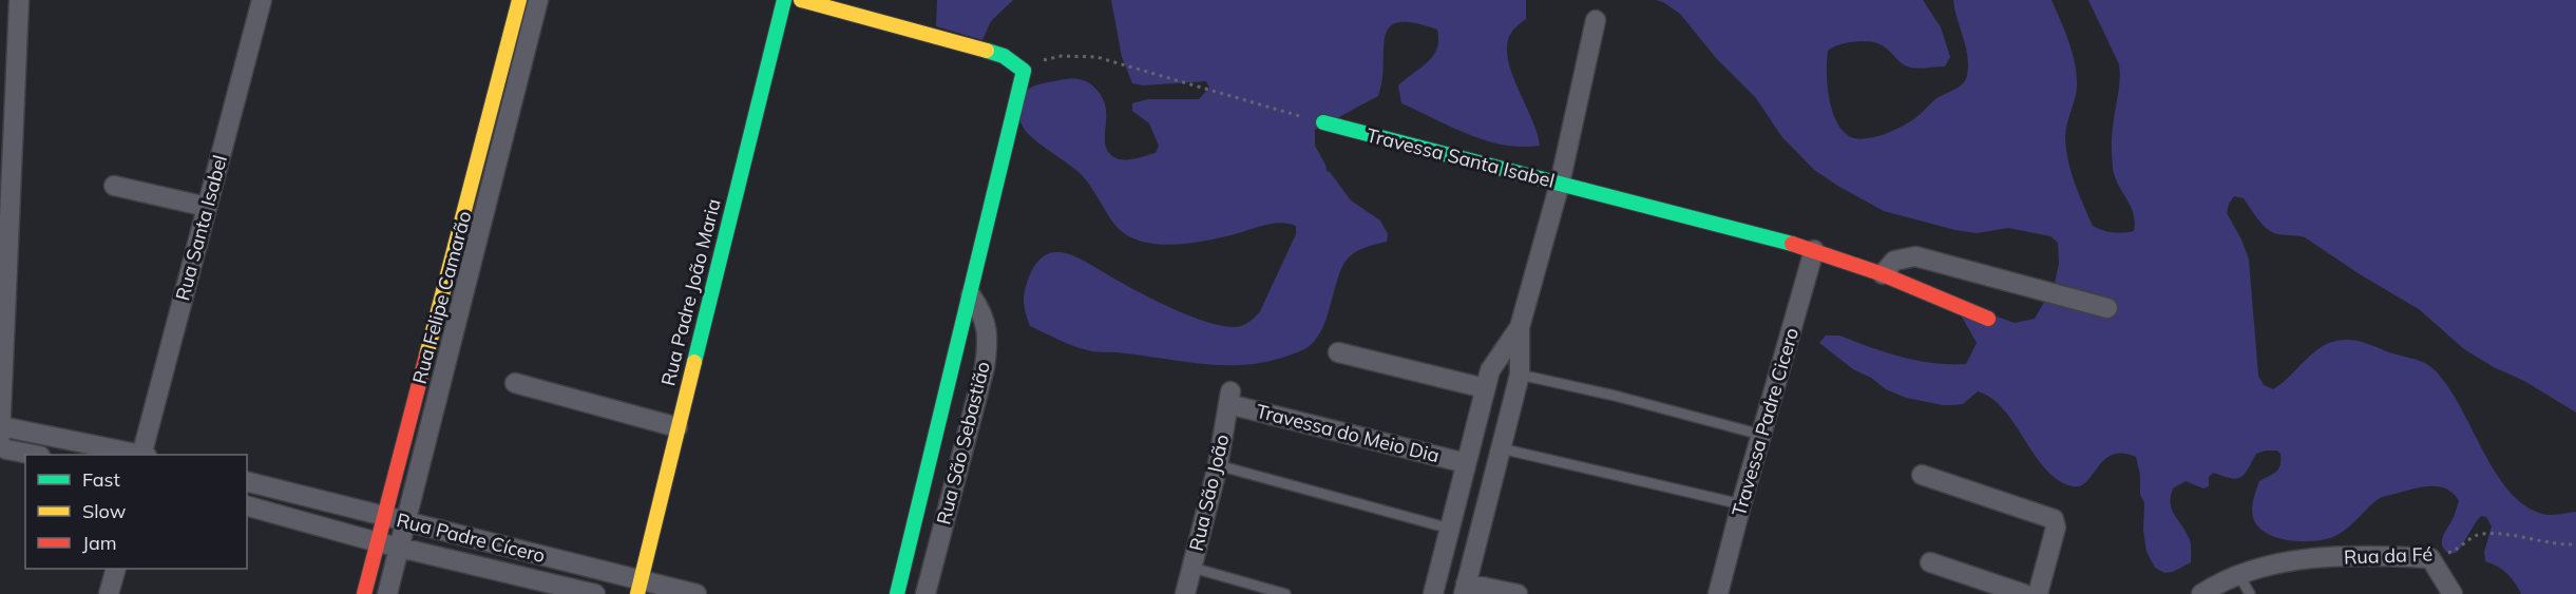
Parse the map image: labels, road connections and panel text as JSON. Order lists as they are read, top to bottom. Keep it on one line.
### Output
{"streets":{"street":["Travessa Santa Isabel","Rua Santa Isabel","Rua Padre João Maria","Rua Felipe Camarão","Travessa Padre Cicero","Travessa do Meio Dia","Rua São Sebastião","Rua São João","Rua Padre Cícero","Rua da Fé"]},"crossings":[["Travessa Santa Isabel","Travessa Padre Cicero"],["Rua Padre João Maria","Rua Padre Cícero"],["Rua Felipe Camarão","Rua Padre Cícero"],["Travessa do Meio Dia","Rua São João"]],"legend":["Fast","Slow","Jam"]}
